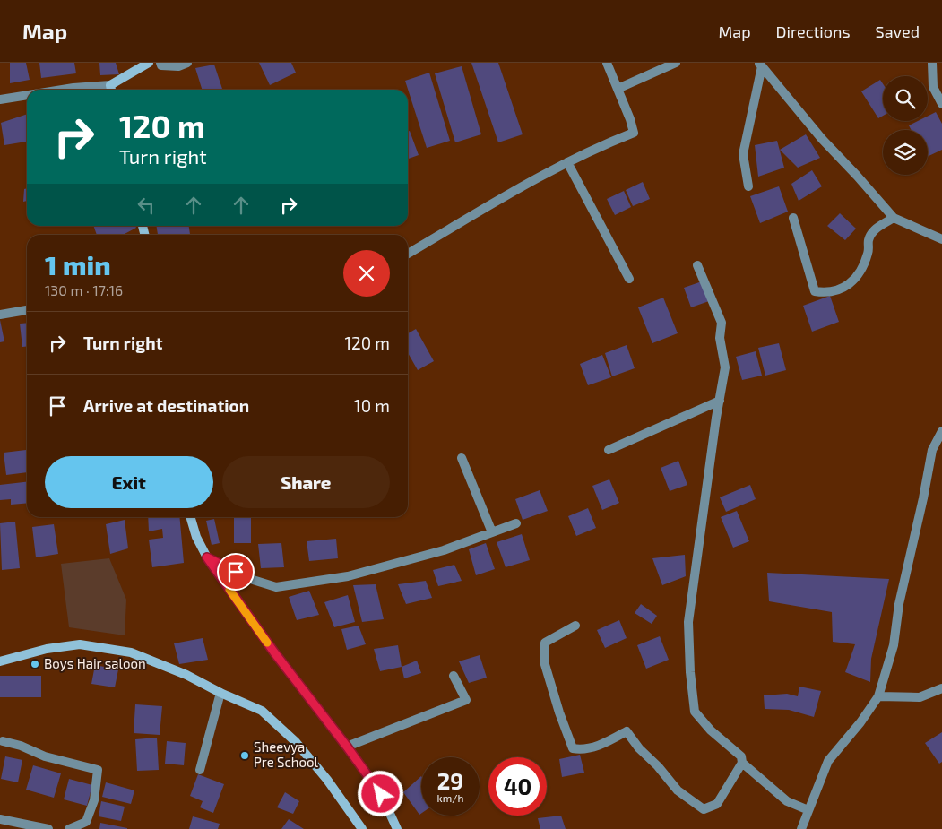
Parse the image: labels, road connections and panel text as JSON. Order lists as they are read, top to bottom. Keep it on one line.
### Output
{"places":["Boys Hair saloon","Sheevya Pre School"],"page":{"header":"Map","nav":["Map","Directions","Saved"],"turn":["120 m","Turn right"],"heading":["1 min","130 m · 17:16"],"list":[{"name":"Turn right","value":"120 m"},{"name":"Arrive at destination","value":"10 m"}],"buttons":["Exit","Share"],"speed":"29 km/h","limit":"40"}}
